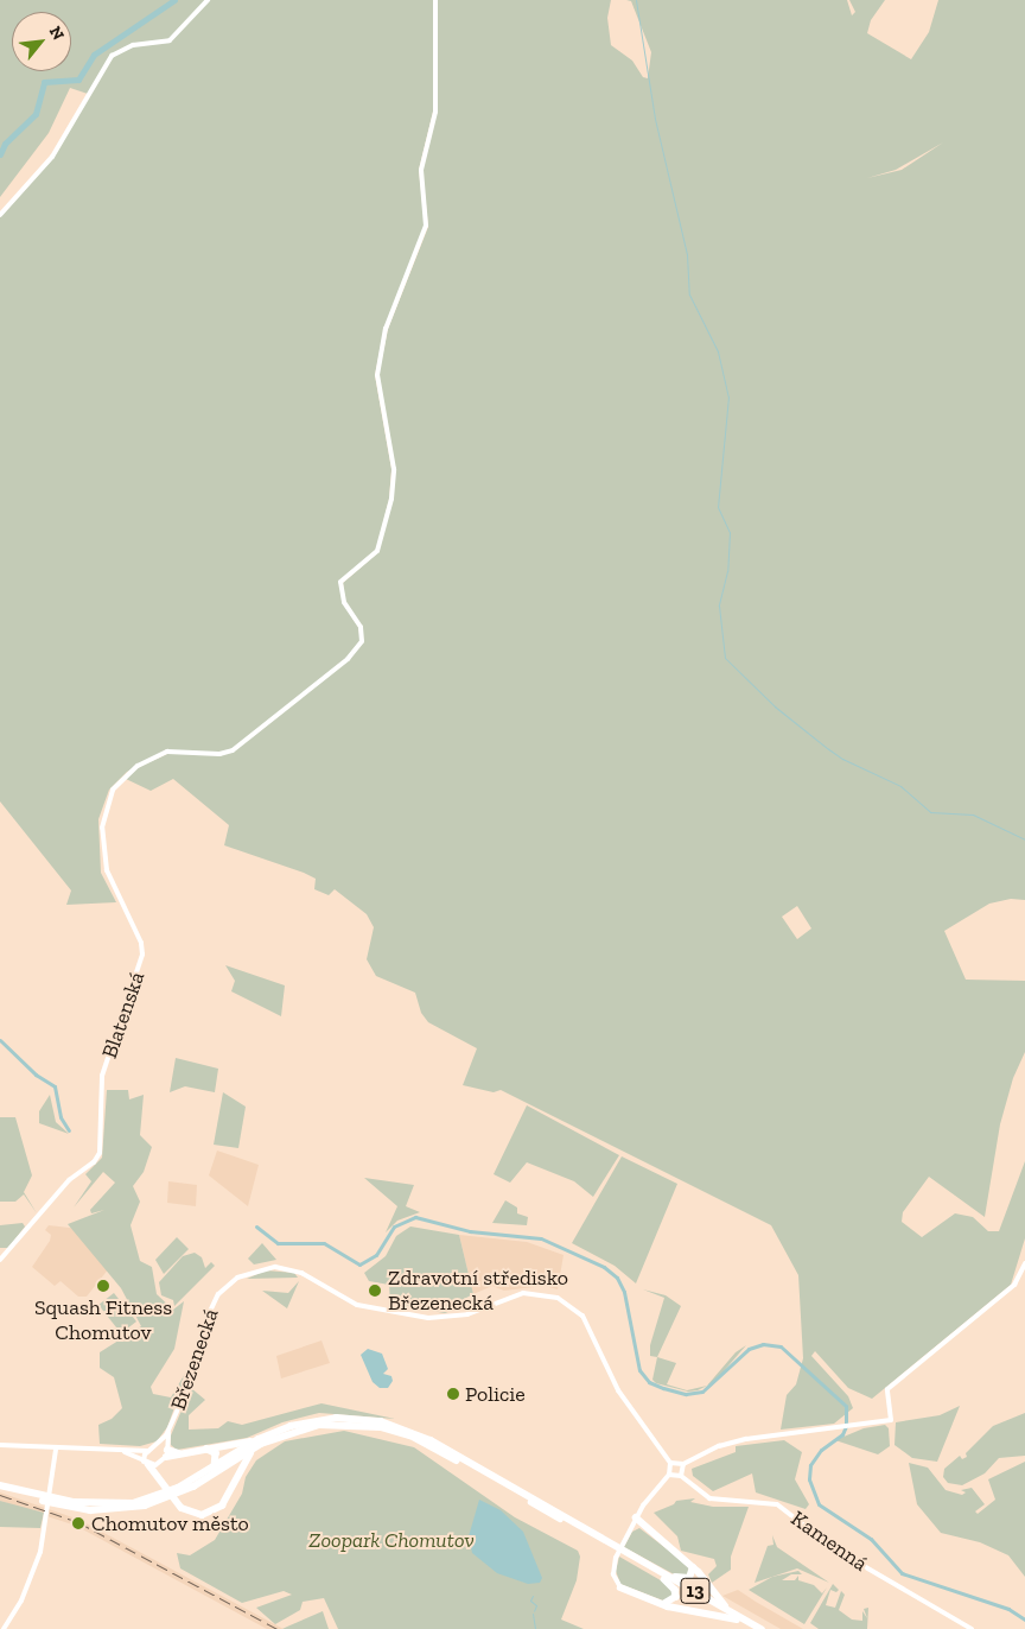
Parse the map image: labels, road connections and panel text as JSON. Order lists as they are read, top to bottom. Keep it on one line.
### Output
{"streets":{"highway":["13"],"street":["Blatenská","Březenecká","Kamenná"]},"parks":["Zoopark Chomutov"],"places":["Squash Fitness Chomutov","Zdravotní středisko Březenecká","Policie","Chomutov město"],"north":"top right"}
